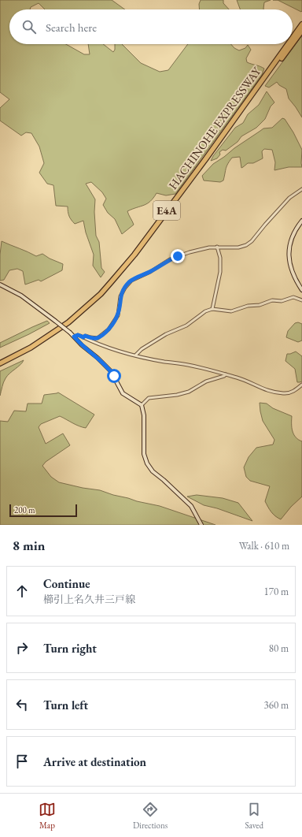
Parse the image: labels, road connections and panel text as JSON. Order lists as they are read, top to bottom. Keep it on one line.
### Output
{"streets":{"highway":["HACHINOHE EXPRESSWAY","E4A"]},"scale_bar":"200 m","page":{"search":"Search here","scale":"200 m","heading":["8 min","Walk · 610 m"],"list":[["Continue","櫛引上名久井三戸線","170 m"],["Turn right","80 m"],["Turn left","360 m"],"Arrive at destination"],"nav":["Map","Directions","Saved"]}}
